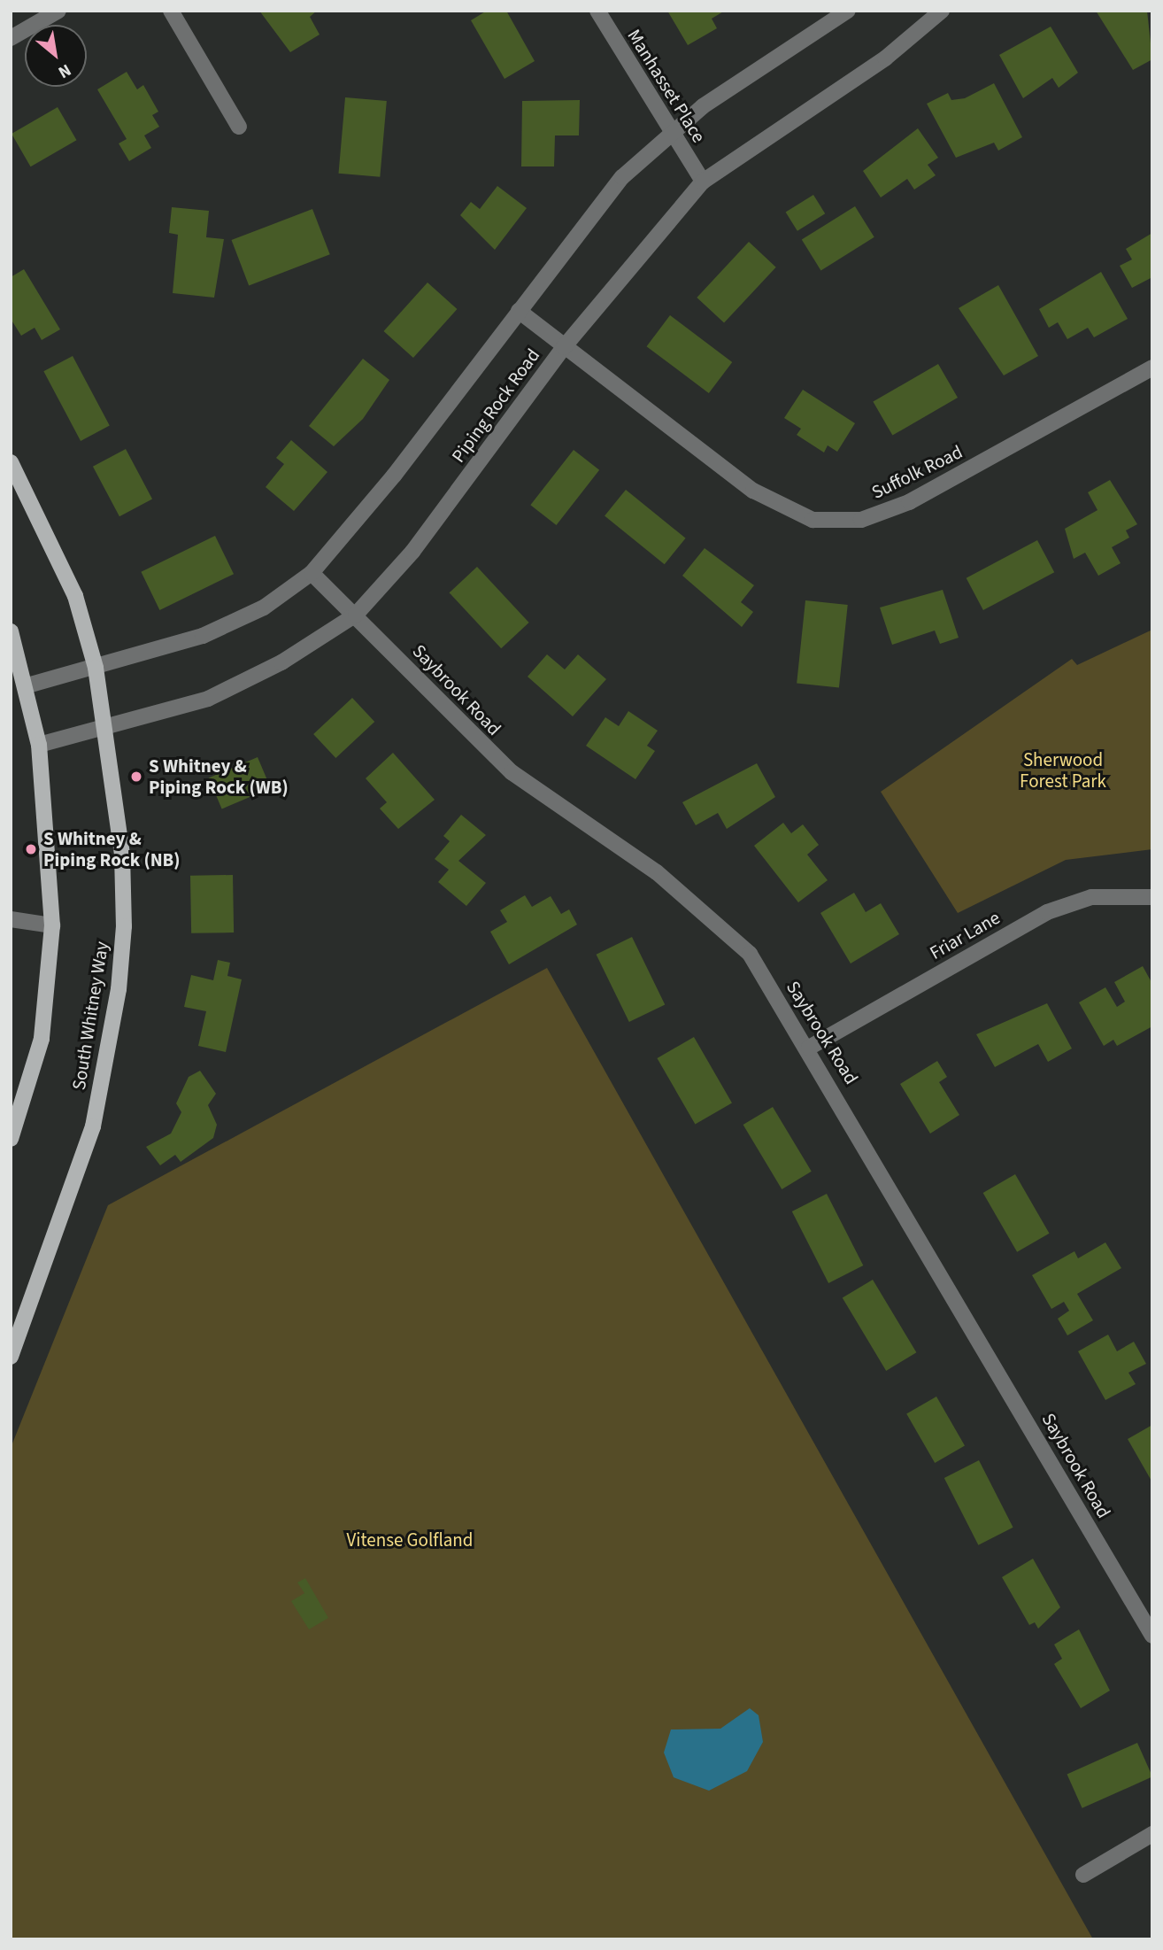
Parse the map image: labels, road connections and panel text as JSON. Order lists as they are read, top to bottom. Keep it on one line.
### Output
{"streets":{"main road":["South Whitney Way"],"street":["Manhasset Place","Piping Rock Road","Suffolk Road","Saybrook Road","Friar Lane"]},"crossings":[["Manhasset Place","Piping Rock Road"],["Piping Rock Road","Suffolk Road"],["Piping Rock Road","Saybrook Road"],["Piping Rock Road","South Whitney Way"],["Saybrook Road","Friar Lane"]],"parks":["Sherwood Forest Park","Vitense Golfland"],"places":["S Whitney & Piping Rock (WB)","S Whitney & Piping Rock (NB)"],"north":"bottom right"}
